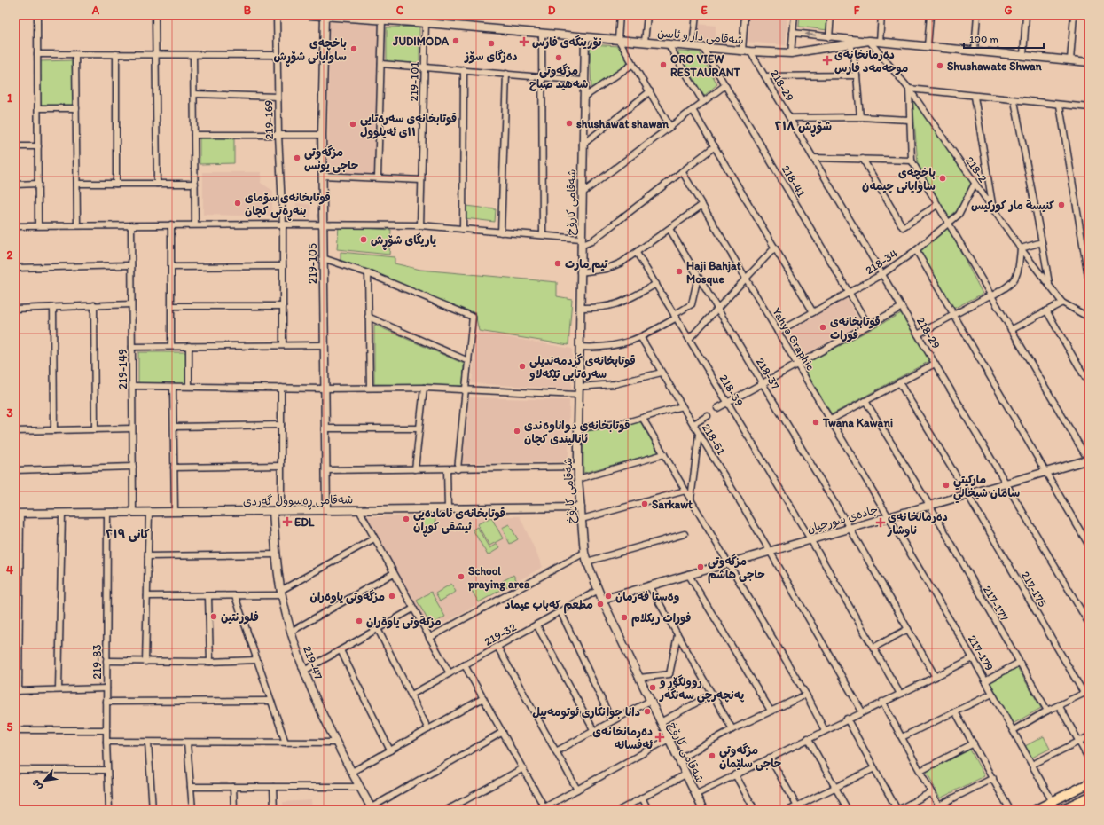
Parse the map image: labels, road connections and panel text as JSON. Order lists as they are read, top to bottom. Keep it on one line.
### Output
{"streets":{"street":["شەقامی دار و ئاسن","219-101","218-29","219-169","218-2","218-41","شەقامی کارۆخ","218-34","219-105","Yahya Graphic","219-149","218-37","218-39","218-51","شەقامی ڕەسوول گەردی","جادەی سورچیان","217-175","217-177","219-32","217-179","219-83","219-47"]},"crossings":[["شەقامی دار و ئاسن","219-101"],["شەقامی دار و ئاسن","218-29"],["شەقامی دار و ئاسن","218-2"],["شەقامی دار و ئاسن","218-41"],["شەقامی دار و ئاسن","شەقامی کارۆخ"],["شەقامی دار و ئاسن","219-105"],["218-29","218-34"],["218-29","جادەی سورچیان"],["218-2","218-34"],["218-41","218-34"],["شەقامی کارۆخ","شەقامی ڕەسوول گەردی"],["شەقامی کارۆخ","جادەی سورچیان"],["شەقامی کارۆخ","219-32"],["218-34","Yahya Graphic"],["219-105","شەقامی ڕەسوول گەردی"],["Yahya Graphic","جادەی سورچیان"],["Yahya Graphic","217-179"],["219-149","شەقامی ڕەسوول گەردی"],["218-37","جادەی سورچیان"],["218-39","جادەی سورچیان"],["218-51","جادەی سورچیان"],["شەقامی ڕەسوول گەردی","219-83"],["شەقامی ڕەسوول گەردی","219-47"],["جادەی سورچیان","217-175"],["جادەی سورچیان","217-177"],["جادەی سورچیان","217-179"]],"districts":["شۆڕش ٢١٨","کانی ٢١٩"],"places":{"other":["JUDIMODA","دەزگای سۆز","باخچەی ساوایانی شۆڕش","مزگه‌وتی شه‌هید صباح","ORO VIEW RESTAURANT","Shushawate Shwan","shushawat shawan","قوتابخانەی سەرەتایی ١١ی ئەیلوول","مزگەوتی حاجی یونس","باخچه‌ی ساوایانی چیمه‌ن","قوتابخانەی سۆمای بنەڕەتی کچان","كنيسة مار كوركيس","یاریگای شۆڕش","تيم مارت","Haji Bahjat Mosque","قوتابخانەی فورات","قوتابخانەی گردمەندیلی سەرەتایی تێكەلاو","Twana Kawani","قوتابخانەی دواناوەندی ئانالیندی كچان","ماركيتي سامان شيخاني","Sarkawt","قوتابخانەی ئامادەیی ئیشقی کوڕان","مزگەوتی حاجی هاشم","School praying area","مزگەوتی یاوەران","وەستا فەرمان","مطعم کەباب عیماد","فلورنتين","فورات ريکلام","مزكةوتى ياوةران","روونگۆڕ و پەنچەرچی سەنگەر","دانا جوانكارى ئوتومەبیل","مزگەوتی حاجی سلێمان"],"health":["نۆرینگەی فارس","دەرمانخانەی موحەمەد فارس","EDL","دەرمانخانەی ناوشار","دەرمانخانەی ئەفسانە"]},"scale_bar":"100 m","north":"bottom left","grid":{"columns":["A","B","C","D","E","F","G"],"rows":["1","2","3","4","5"]}}
